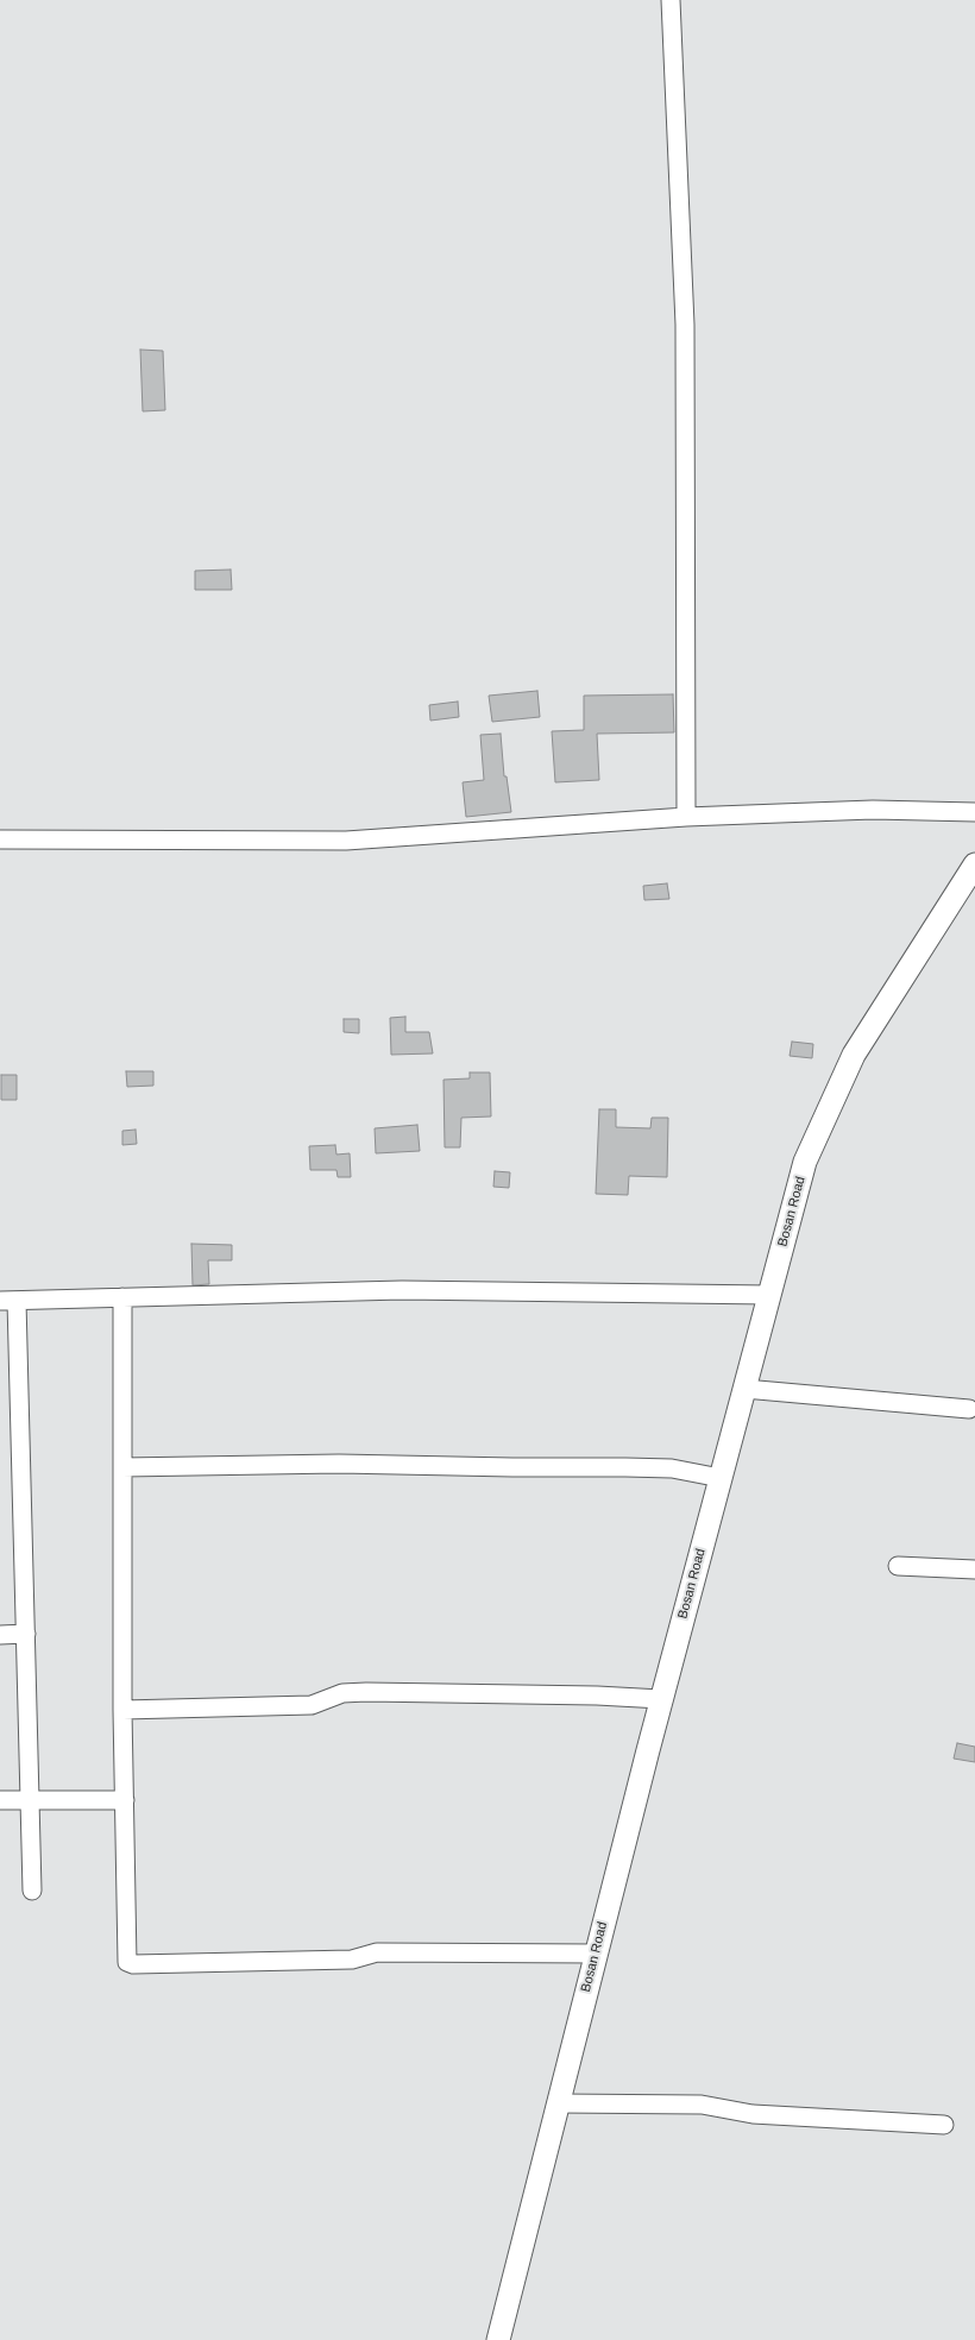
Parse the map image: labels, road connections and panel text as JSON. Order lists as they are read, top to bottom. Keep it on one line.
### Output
{"streets":{"main road":["Bosan Road"]}}
